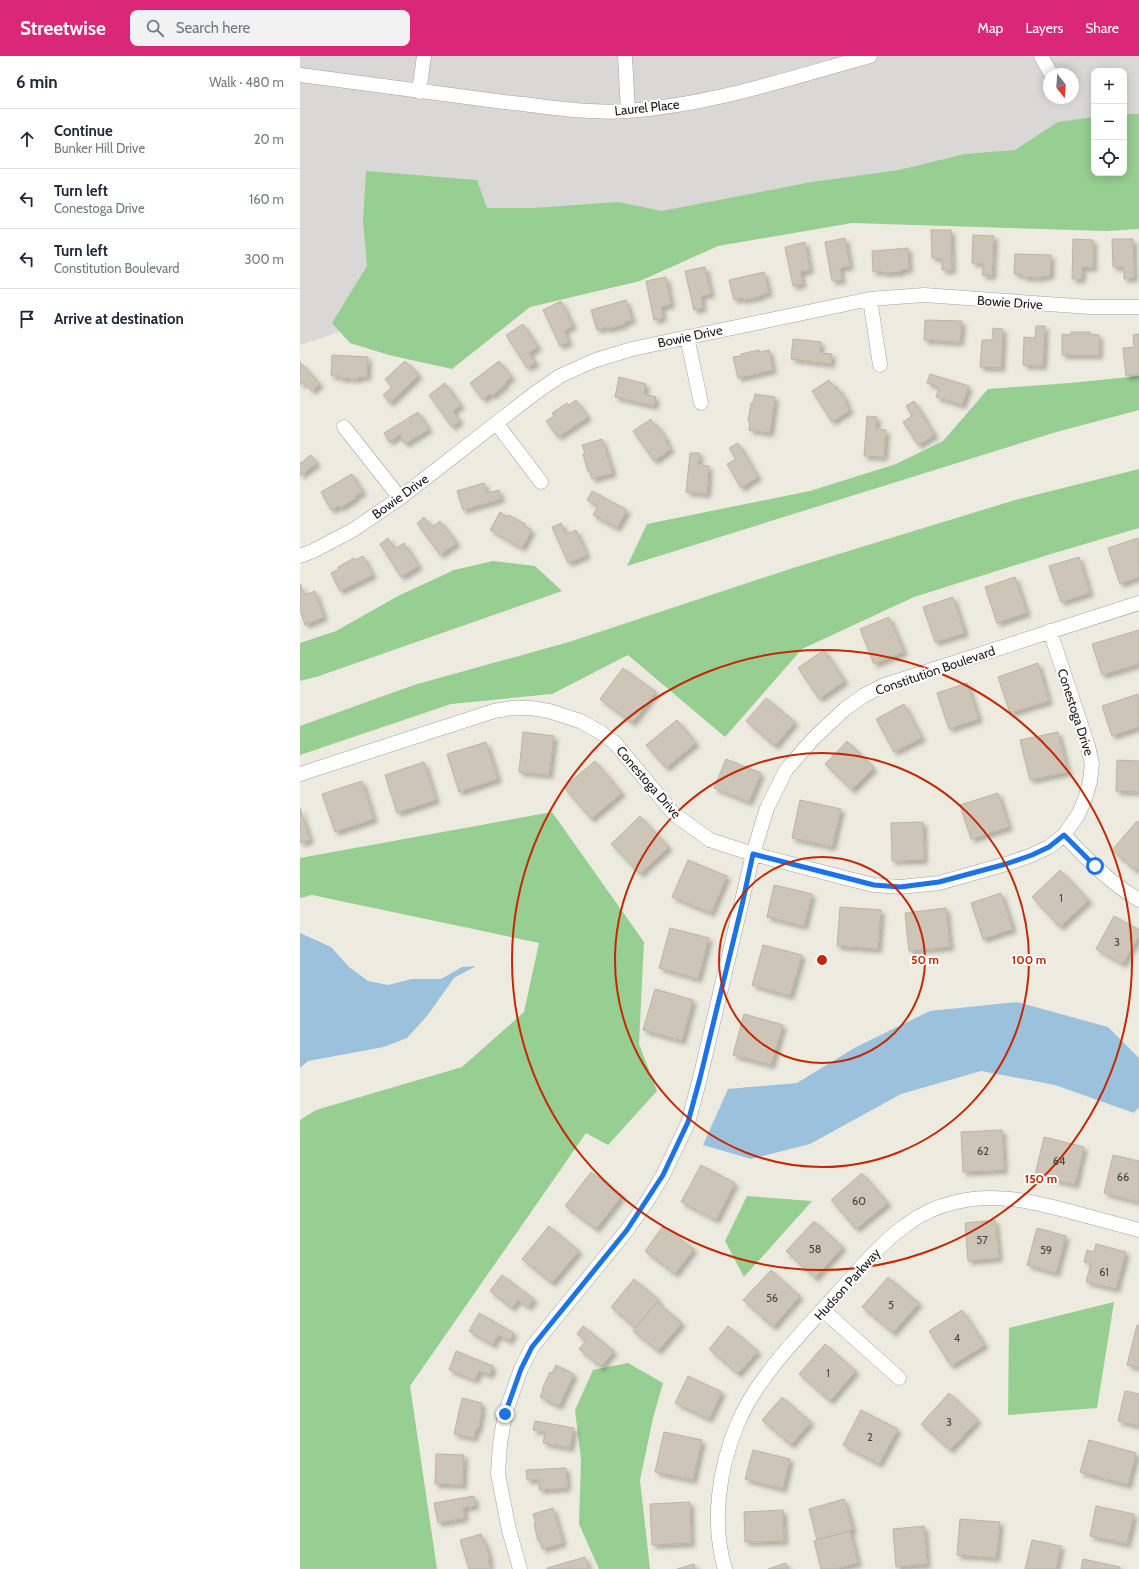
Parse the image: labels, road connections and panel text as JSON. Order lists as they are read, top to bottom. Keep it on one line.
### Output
{"streets":{"street":["Laurel Place","Bowie Drive","Constitution Boulevard","Conestoga Drive","Hudson Parkway"]},"crossings":[["Constitution Boulevard","Conestoga Drive"]],"house_numbers":["1","3","62","64","66","60","57","58","59","61","56","5","4","1","3","2"],"north":"bottom","page":{"header":"Streetwise","search":"Search here","nav":["Map","Layers","Share"],"heading":["6 min","Walk · 480 m"],"map_buttons":["+","−"],"list":[["Continue","Bunker Hill Drive","20 m"],["Turn left","Conestoga Drive","160 m"],["Turn left","Constitution Boulevard","300 m"],"Arrive at destination"]},"rings":["50 m","100 m","150 m"]}
